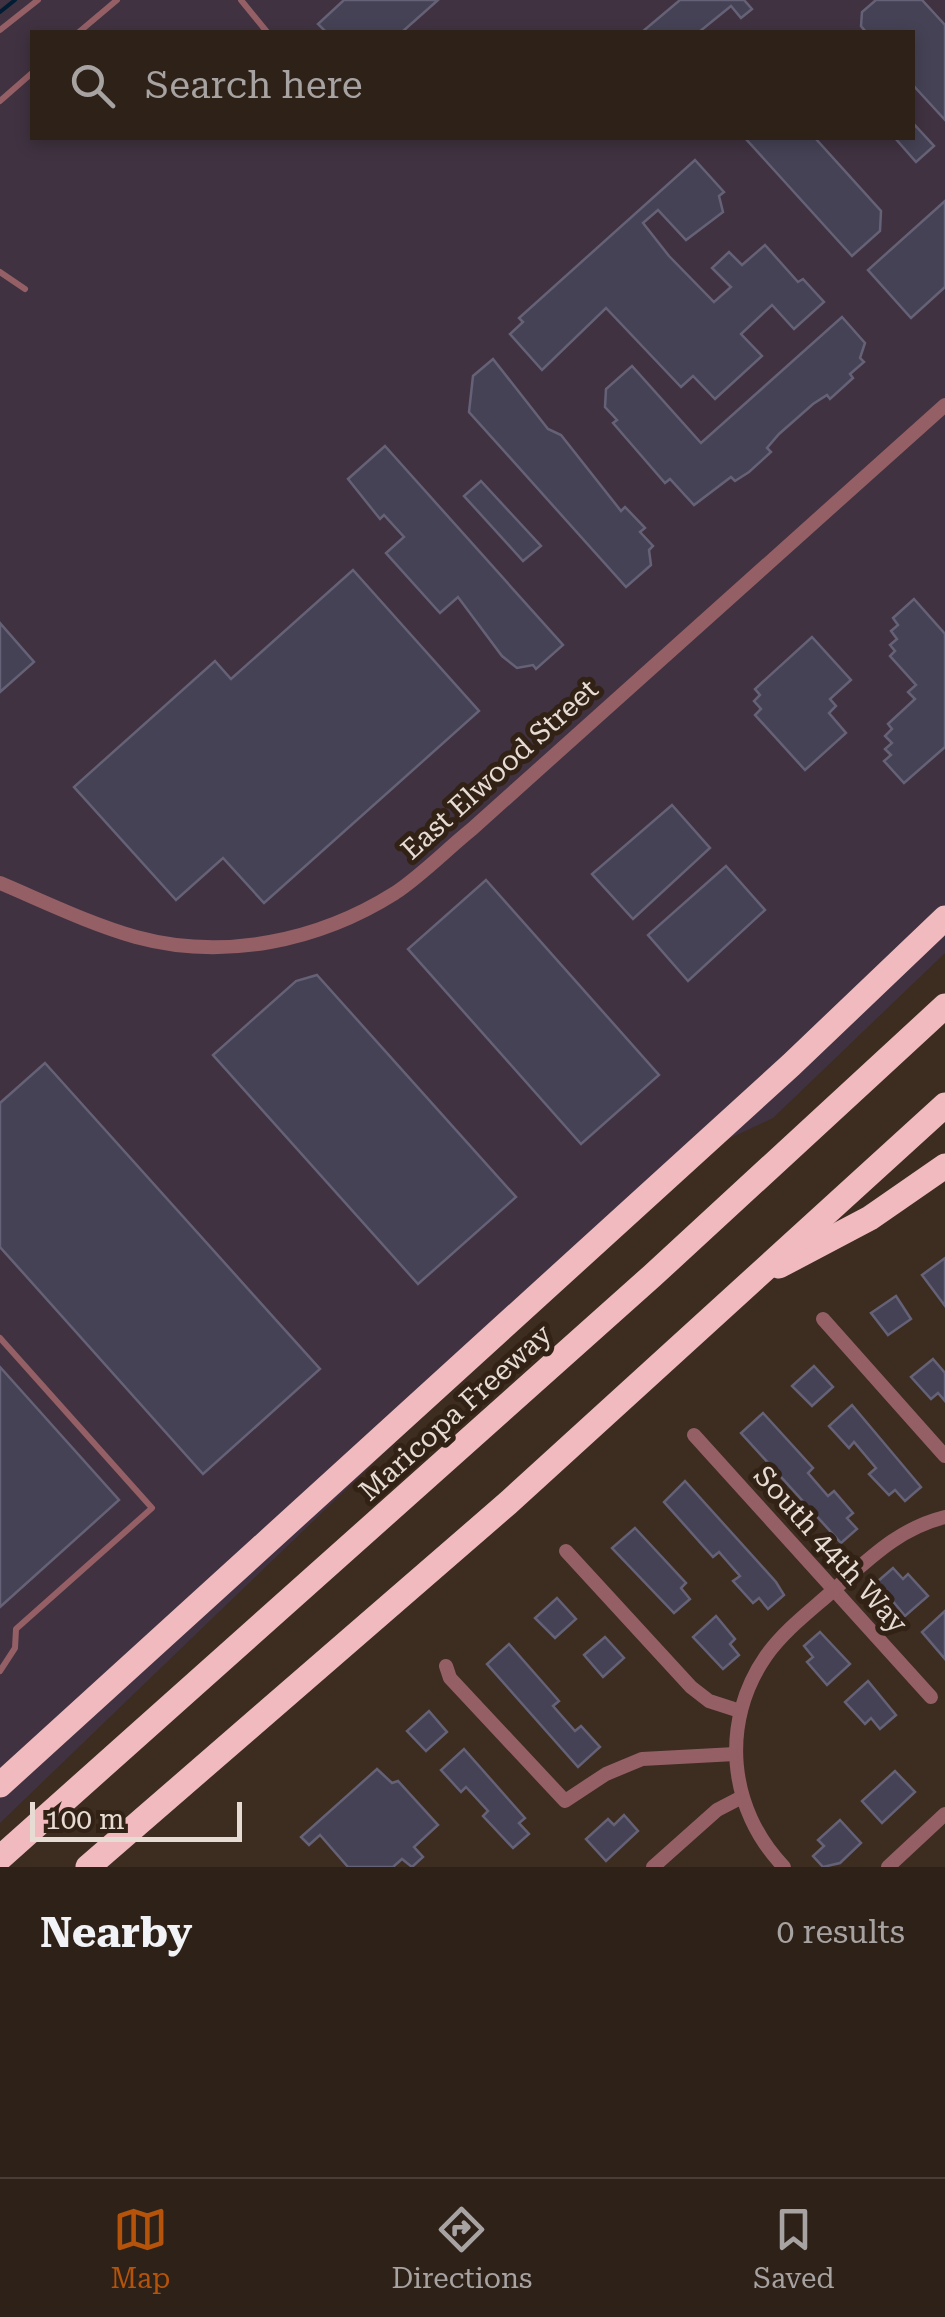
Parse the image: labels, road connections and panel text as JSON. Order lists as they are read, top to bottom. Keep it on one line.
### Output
{"streets":{"highway":["Maricopa Freeway"],"street":["East Elwood Street","South 44th Way"]},"scale_bar":"100 m","page":{"search":"Search here","scale":"100 m","heading":["Nearby","0 results"],"nav":["Map","Directions","Saved"]}}
